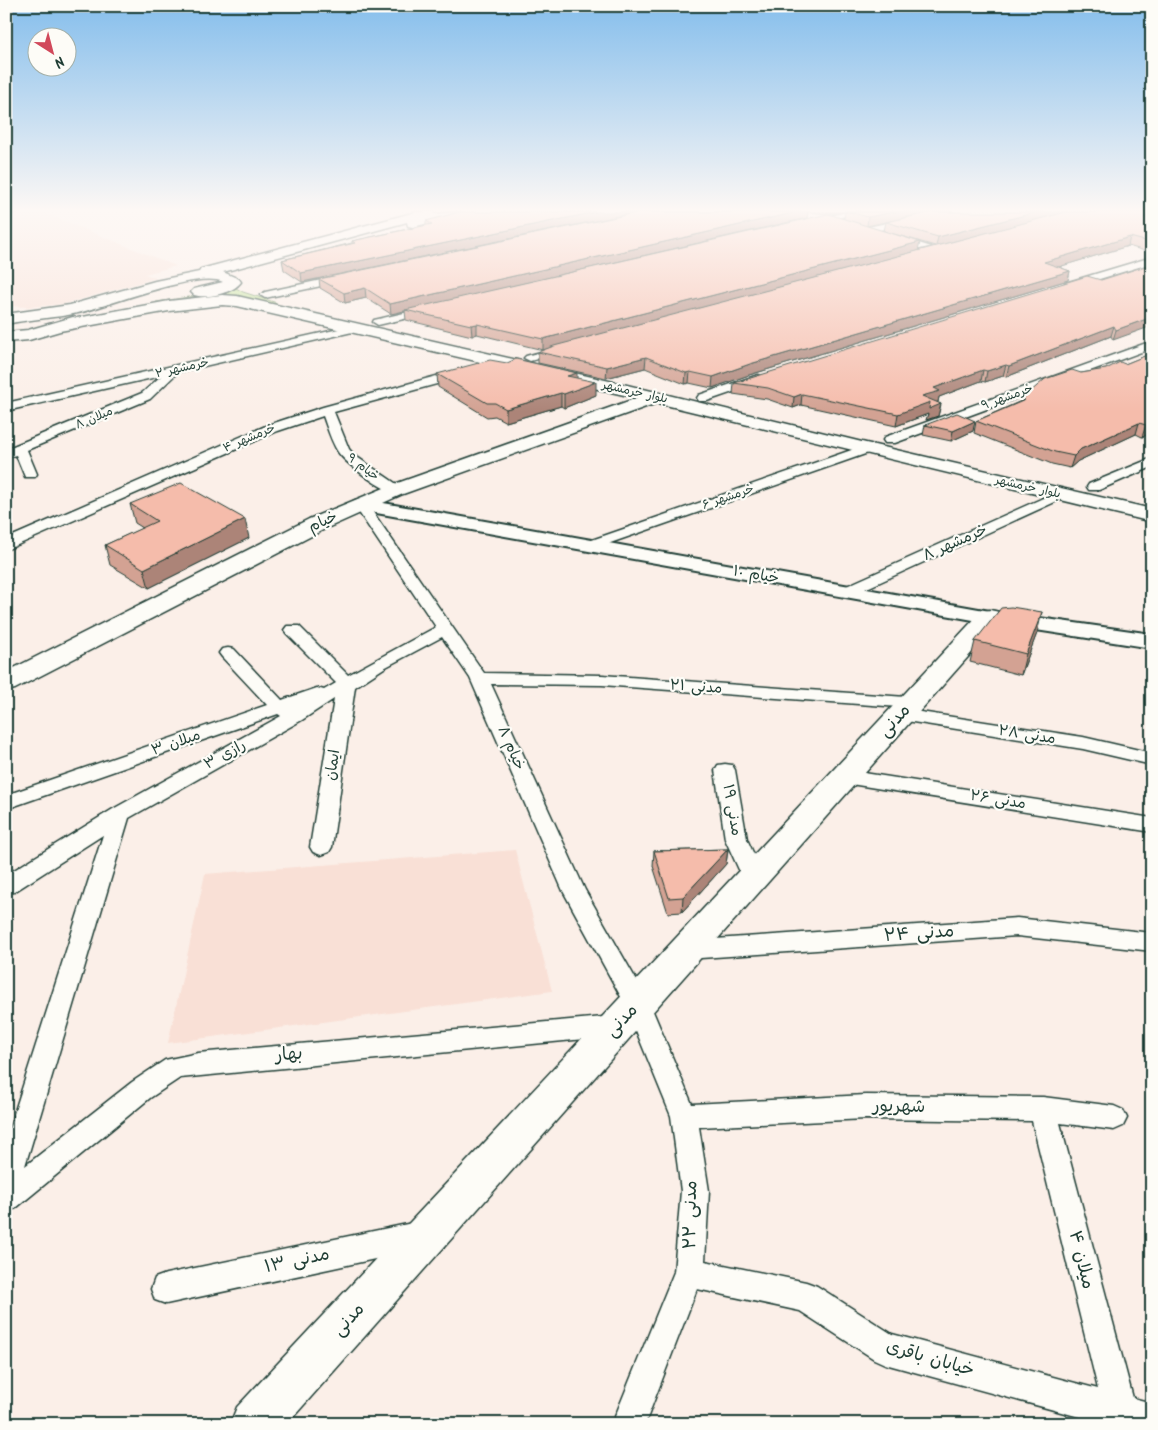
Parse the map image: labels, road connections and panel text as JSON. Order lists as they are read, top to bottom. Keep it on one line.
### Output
{"streets":{"main road":["بلوار خرمشهر","خیام","مدنی"],"street":["خرمشهر ۲","خرمشهر ۹","میلان ۸","خرمشهر ۴","خیام ۹","خرمشهر ۶","خرمشهر ۸","خیام ۱۰","مدنی ۲۱","مدنی ۲۸","میلان ۳","خیام ۸","رازی ۳","ایمان","مدنی ۲۶","مدنی ۱۹","مدنی ۲۴","بهار","شهریور","مدنی ۲۲","میلان ۴","مدنی ۱۳","خیابان باقری"]},"crossings":[["خرمشهر ۲","بلوار خرمشهر"],["خرمشهر ۲","میلان ۸"],["بلوار خرمشهر","خرمشهر ۹"],["بلوار خرمشهر","خرمشهر ۴"],["بلوار خرمشهر","خرمشهر ۶"],["بلوار خرمشهر","خیام"],["بلوار خرمشهر","خرمشهر ۸"],["خرمشهر ۴","خیام ۹"],["خیام ۹","خیام"],["خرمشهر ۶","خیام ۱۰"],["خیام","خیام ۱۰"],["خیام","خیام ۸"],["خرمشهر ۸","خیام ۱۰"],["خیام ۱۰","مدنی"],["خیام ۱۰","خیام ۸"],["مدنی ۲۱","مدنی"],["مدنی ۲۱","مدنی ۲۸"],["مدنی ۲۱","خیام ۸"],["مدنی","مدنی ۲۸"],["مدنی","خیام ۸"],["مدنی","مدنی ۲۶"],["مدنی","مدنی ۱۹"],["مدنی","مدنی ۲۴"],["مدنی","بهار"],["مدنی","مدنی ۲۲"],["مدنی","مدنی ۱۳"],["میلان ۳","رازی ۳"],["خیام ۸","رازی ۳"],["خیام ۸","بهار"],["خیام ۸","مدنی ۲۲"],["رازی ۳","ایمان"],["بهار","مدنی ۲۲"],["شهریور","مدنی ۲۲"],["شهریور","میلان ۴"],["مدنی ۲۲","خیابان باقری"],["میلان ۴","خیابان باقری"]],"north":"bottom right"}
